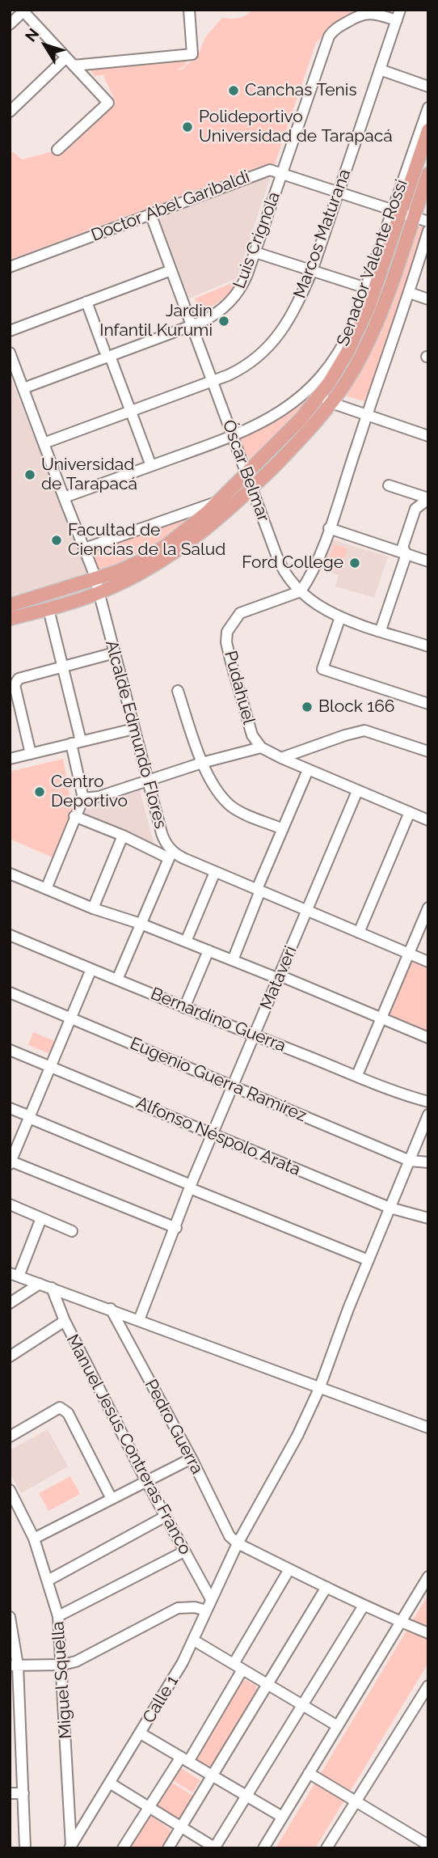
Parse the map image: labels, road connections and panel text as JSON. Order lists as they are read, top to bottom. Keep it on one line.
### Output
{"streets":{"street":["Doctor Abel Garibaldi","Marcos Maturana","Luis Crignola","Senador Valente Rossi","Óscar Belmar","Pudahuel","Alcalde Edmundo Flores","Mataveri","Bernardino Guerra","Eugenio Guerra Ramírez","Alfonso Néspolo Arata","Pedro Guerra","Manuel Jesús Contreras Franco","Miguel Squella","Calle 1"]},"crossings":[["Doctor Abel Garibaldi","Marcos Maturana"],["Doctor Abel Garibaldi","Luis Crignola"],["Doctor Abel Garibaldi","Senador Valente Rossi"],["Doctor Abel Garibaldi","Óscar Belmar"],["Marcos Maturana","Luis Crignola"],["Marcos Maturana","Óscar Belmar"],["Marcos Maturana","Alcalde Edmundo Flores"],["Luis Crignola","Óscar Belmar"],["Luis Crignola","Alcalde Edmundo Flores"],["Senador Valente Rossi","Óscar Belmar"],["Senador Valente Rossi","Alcalde Edmundo Flores"],["Óscar Belmar","Pudahuel"],["Alcalde Edmundo Flores","Mataveri"],["Mataveri","Bernardino Guerra"],["Mataveri","Eugenio Guerra Ramírez"],["Mataveri","Alfonso Néspolo Arata"],["Eugenio Guerra Ramírez","Calle 1"],["Alfonso Néspolo Arata","Calle 1"],["Pedro Guerra","Calle 1"],["Manuel Jesús Contreras Franco","Calle 1"],["Miguel Squella","Calle 1"]],"places":["Canchas Tenis","Polideportivo Universidad de Tarapacá","Jardin Infantil Kurumi","Universidad de Tarapacá","Facultad de Ciencias de la Salud","Ford College","Block 166","Centro Deportivo"],"north":"top left"}
